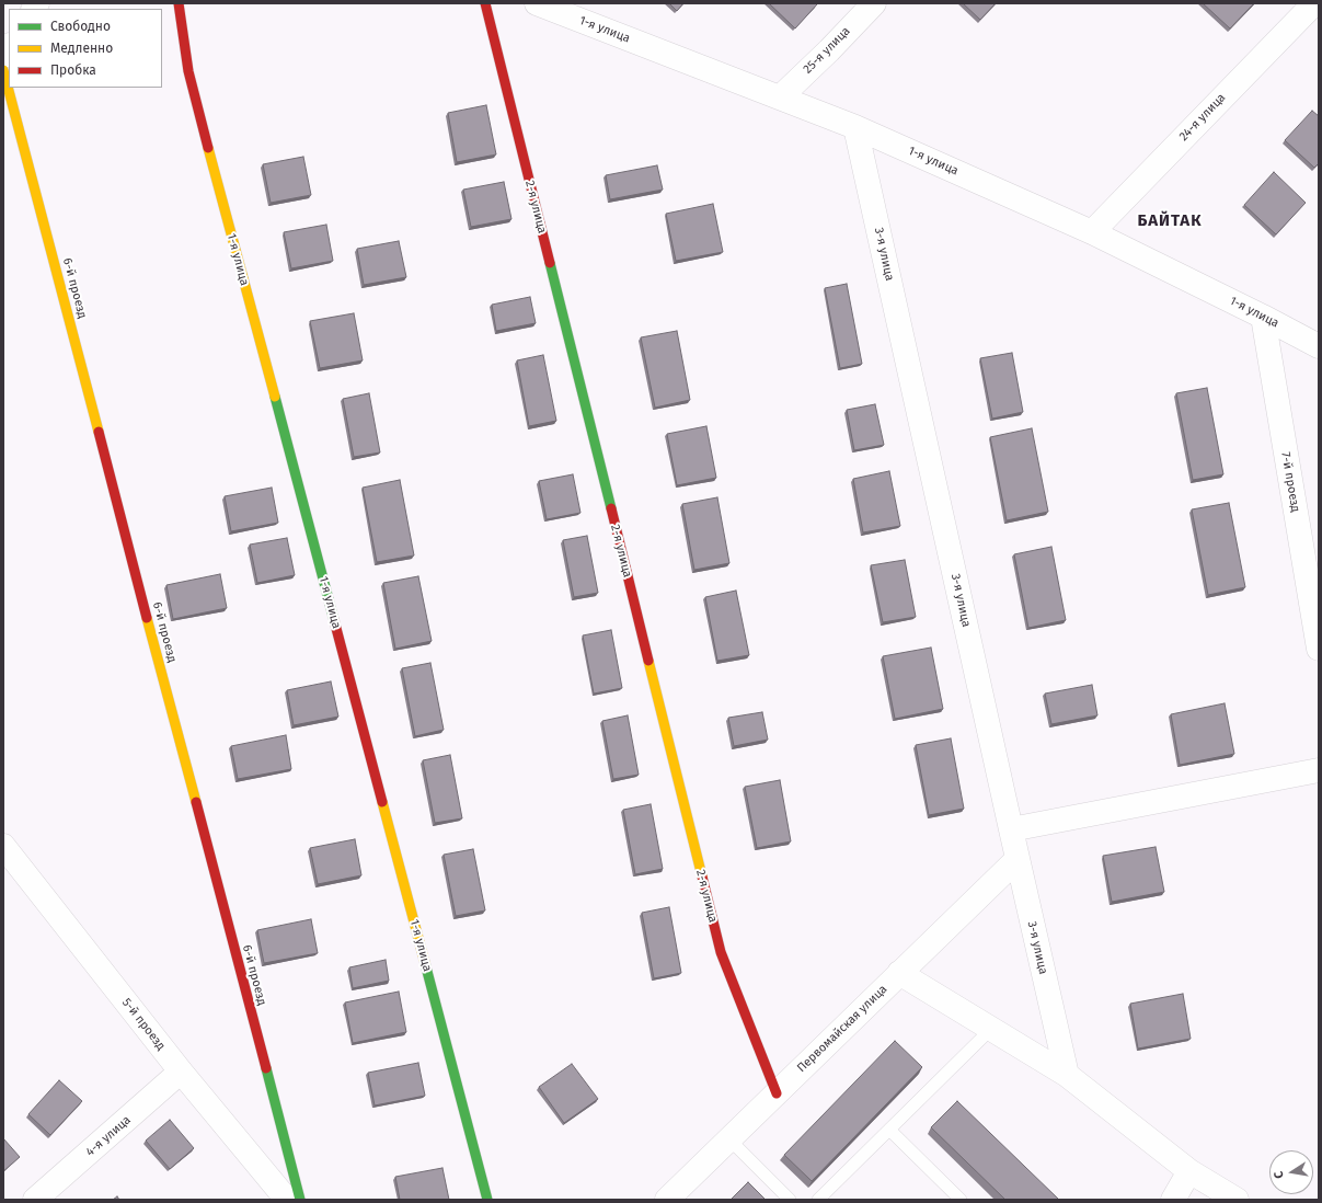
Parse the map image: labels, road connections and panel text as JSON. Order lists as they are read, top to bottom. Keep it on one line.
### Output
{"streets":{"street":["1-я улица","25-я улица","24-я улица","2-я улица","3-я улица","6-й проезд","7-й проезд","5-й проезд","Первомайская улица","4-я улица"]},"crossings":[["1-я улица","25-я улица"],["1-я улица","24-я улица"],["1-я улица","3-я улица"],["1-я улица","7-й проезд"],["2-я улица","Первомайская улица"],["3-я улица","Первомайская улица"],["5-й проезд","4-я улица"]],"districts":["БАЙТАК"],"legend":["Свободно","Медленно","Пробка"],"north":"left"}
